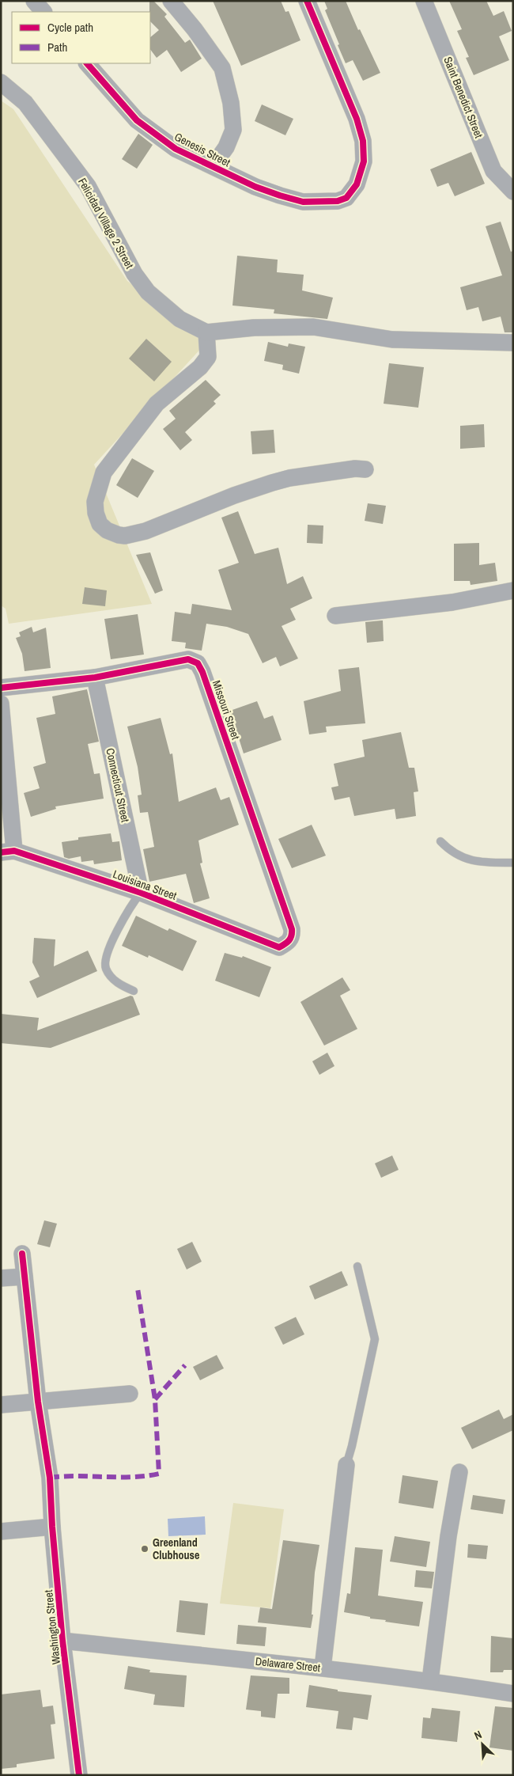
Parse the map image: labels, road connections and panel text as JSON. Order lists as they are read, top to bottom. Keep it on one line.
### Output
{"streets":{"street":["Saint Benedict Street","Genesis Street","Felicidad Village 2 Street","Missouri Street","Connecticut Street","Louisiana Street","Washington Street","Delaware Street"]},"crossings":[["Missouri Street","Connecticut Street"],["Missouri Street","Louisiana Street"],["Connecticut Street","Louisiana Street"],["Washington Street","Delaware Street"]],"places":["Greenland Clubhouse"],"legend":["Cycle path","Path"],"north":"top left"}
